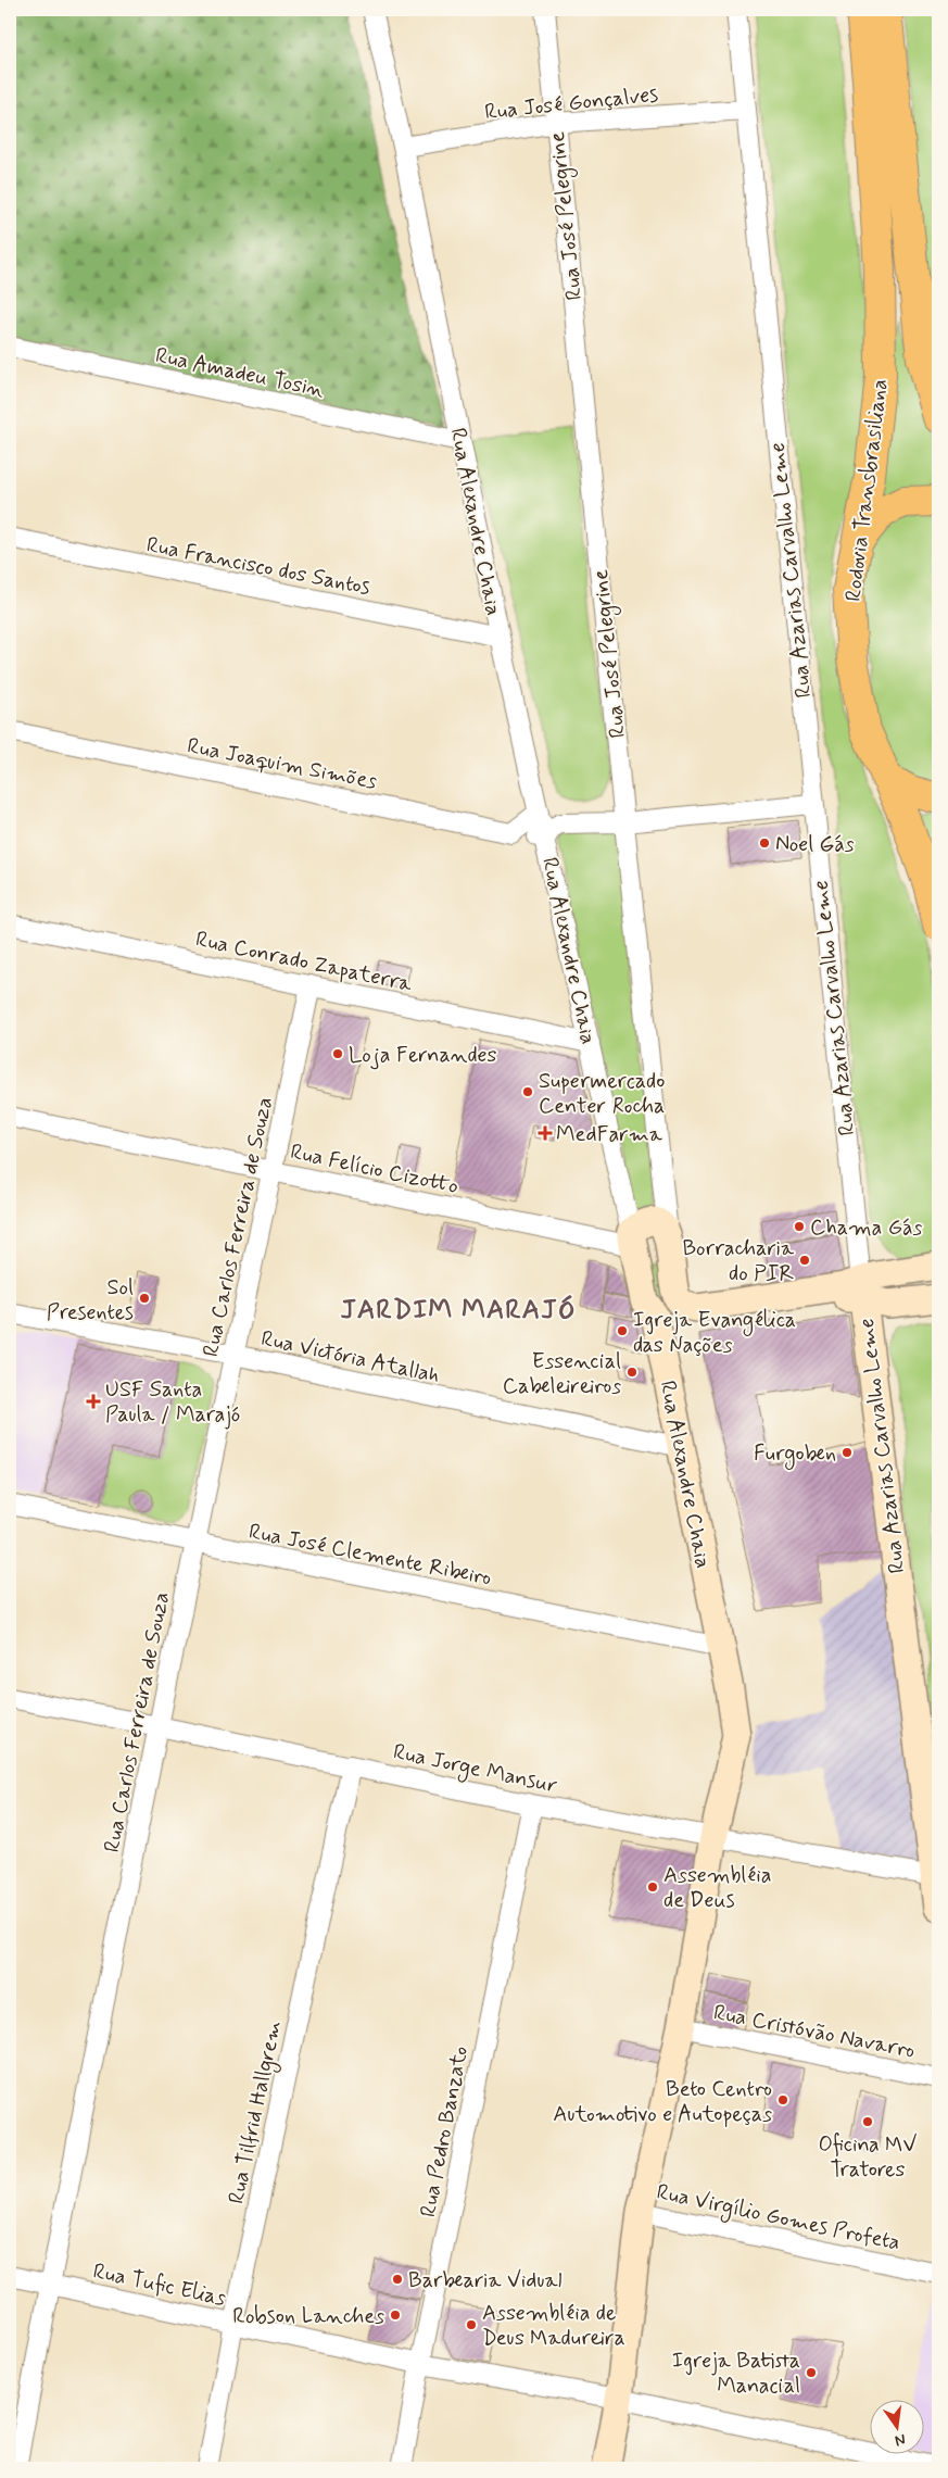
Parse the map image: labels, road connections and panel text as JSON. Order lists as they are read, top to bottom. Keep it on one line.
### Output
{"streets":{"highway":["Rodovia Transbrasiliana"],"street":["Rua José Gonçalves","Rua José Pelegrine","Rua Amadeu Tosin","Rua Alexandre Chaia","Rua Francisco dos Santos","Rua Azarias Carvalho Leme","Rua Joaquim Simões","Rua Conrado Zapaterra","Rua Felício Cizotto","Rua Carlos Ferreira de Souza","Rua Victória Atallah","Rua José Clemente Ribeiro","Rua Jorge Mansur","Rua Cristóvão Navarro","Rua Tilfrid Hallgrem","Rua Pedro Banzato","Rua Virgílio Gomes Profeta","Rua Tufic Elias"]},"crossings":[["Rua José Gonçalves","Rua José Pelegrine"],["Rua José Gonçalves","Rua Alexandre Chaia"],["Rua José Gonçalves","Rua Azarias Carvalho Leme"],["Rua José Pelegrine","Rua Azarias Carvalho Leme"],["Rua Amadeu Tosin","Rua Alexandre Chaia"],["Rua Alexandre Chaia","Rua Francisco dos Santos"],["Rua Alexandre Chaia","Rua Joaquim Simões"],["Rua Alexandre Chaia","Rua Conrado Zapaterra"],["Rua Alexandre Chaia","Rua Felício Cizotto"],["Rua Alexandre Chaia","Rua Victória Atallah"],["Rua Alexandre Chaia","Rua José Clemente Ribeiro"],["Rua Alexandre Chaia","Rua Jorge Mansur"],["Rua Alexandre Chaia","Rua Cristóvão Navarro"],["Rua Alexandre Chaia","Rua Virgílio Gomes Profeta"],["Rua Alexandre Chaia","Rua Tufic Elias"],["Rua Azarias Carvalho Leme","Rua Jorge Mansur"],["Rua Conrado Zapaterra","Rua Carlos Ferreira de Souza"],["Rua Felício Cizotto","Rua Carlos Ferreira de Souza"],["Rua Carlos Ferreira de Souza","Rua Victória Atallah"],["Rua Carlos Ferreira de Souza","Rua José Clemente Ribeiro"],["Rua Carlos Ferreira de Souza","Rua Jorge Mansur"],["Rua Carlos Ferreira de Souza","Rua Tufic Elias"],["Rua Jorge Mansur","Rua Tilfrid Hallgrem"],["Rua Jorge Mansur","Rua Pedro Banzato"],["Rua Tilfrid Hallgrem","Rua Tufic Elias"],["Rua Pedro Banzato","Rua Tufic Elias"]],"districts":["JARDIM MARAJÓ"],"places":{"other":["Noel Gás","Loja Fernandes","Supermercado Center Rocha","Chama Gás","Borracharia do PIR","Sol Presentes","Igreja Evangélica das Nações","Essencial Cabeleireiros","Furgoben","Assembléia de Deus","Beto Centro Automotivo e Autopeças","Oficina MV Tratores","Barbearia Vidual","Robson Lanches","Assembléia de Deus Madureira","Igreja Batista Manacial"],"health":["MedFarma","USF Santa Paula / Marajó"]},"north":"bottom"}
